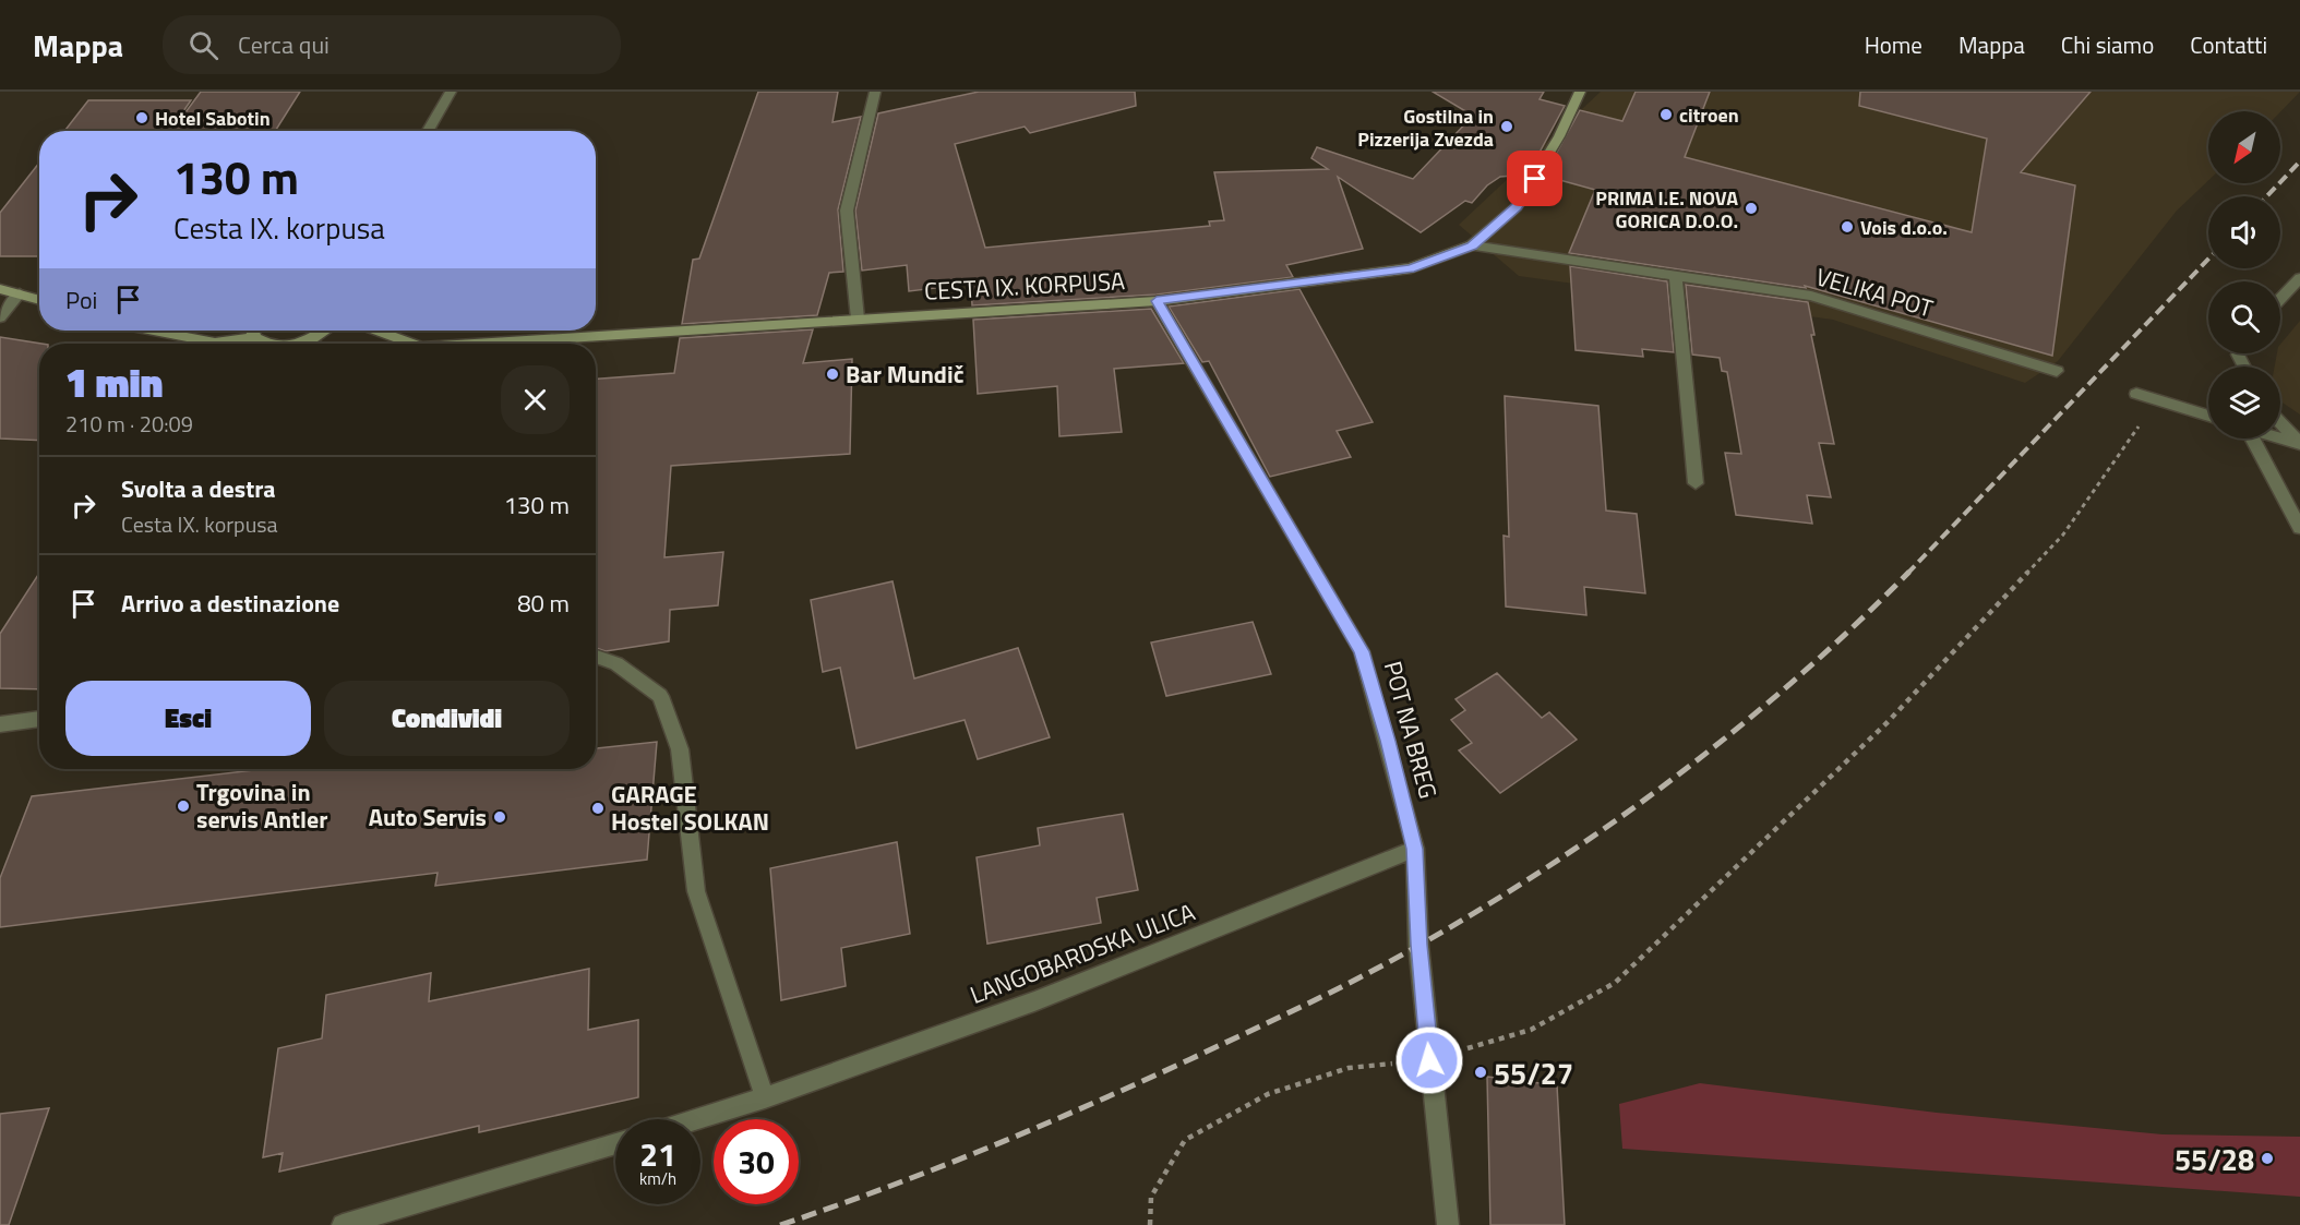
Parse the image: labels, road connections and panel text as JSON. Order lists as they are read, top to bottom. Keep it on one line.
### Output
{"streets":{"main road":["CESTA IX. KORPUSA"],"street":["VELIKA POT","POT NA BREG","LANGOBARDSKA ULICA"]},"crossings":[["CESTA IX. KORPUSA","VELIKA POT"],["CESTA IX. KORPUSA","POT NA BREG"],["POT NA BREG","LANGOBARDSKA ULICA"]],"places":["citroen","Hotel Sabotin","Gostilna in Pizzerija Zvezda","PRIMA I.E. NOVA GORICA D.O.O.","Vois d.o.o.","Bar Mundič","Trgovina in servis Antler","GARAGE Hostel SOLKAN","Auto Servis","55/27","55/28"],"north":"bottom left","page":{"header":"Mappa","search":"Cerca qui","nav":["Home","Mappa","Chi siamo","Contatti"],"turn":["130 m","Cesta IX. korpusa"],"then":"Poi","heading":["1 min","210 m · 20:09"],"list":[{"name":"Svolta a destra","note":"Cesta IX. korpusa","value":"130 m"},{"name":"Arrivo a destinazione","value":"80 m"}],"buttons":["Esci","Condividi"],"speed":"21 km/h","limit":"30"}}
